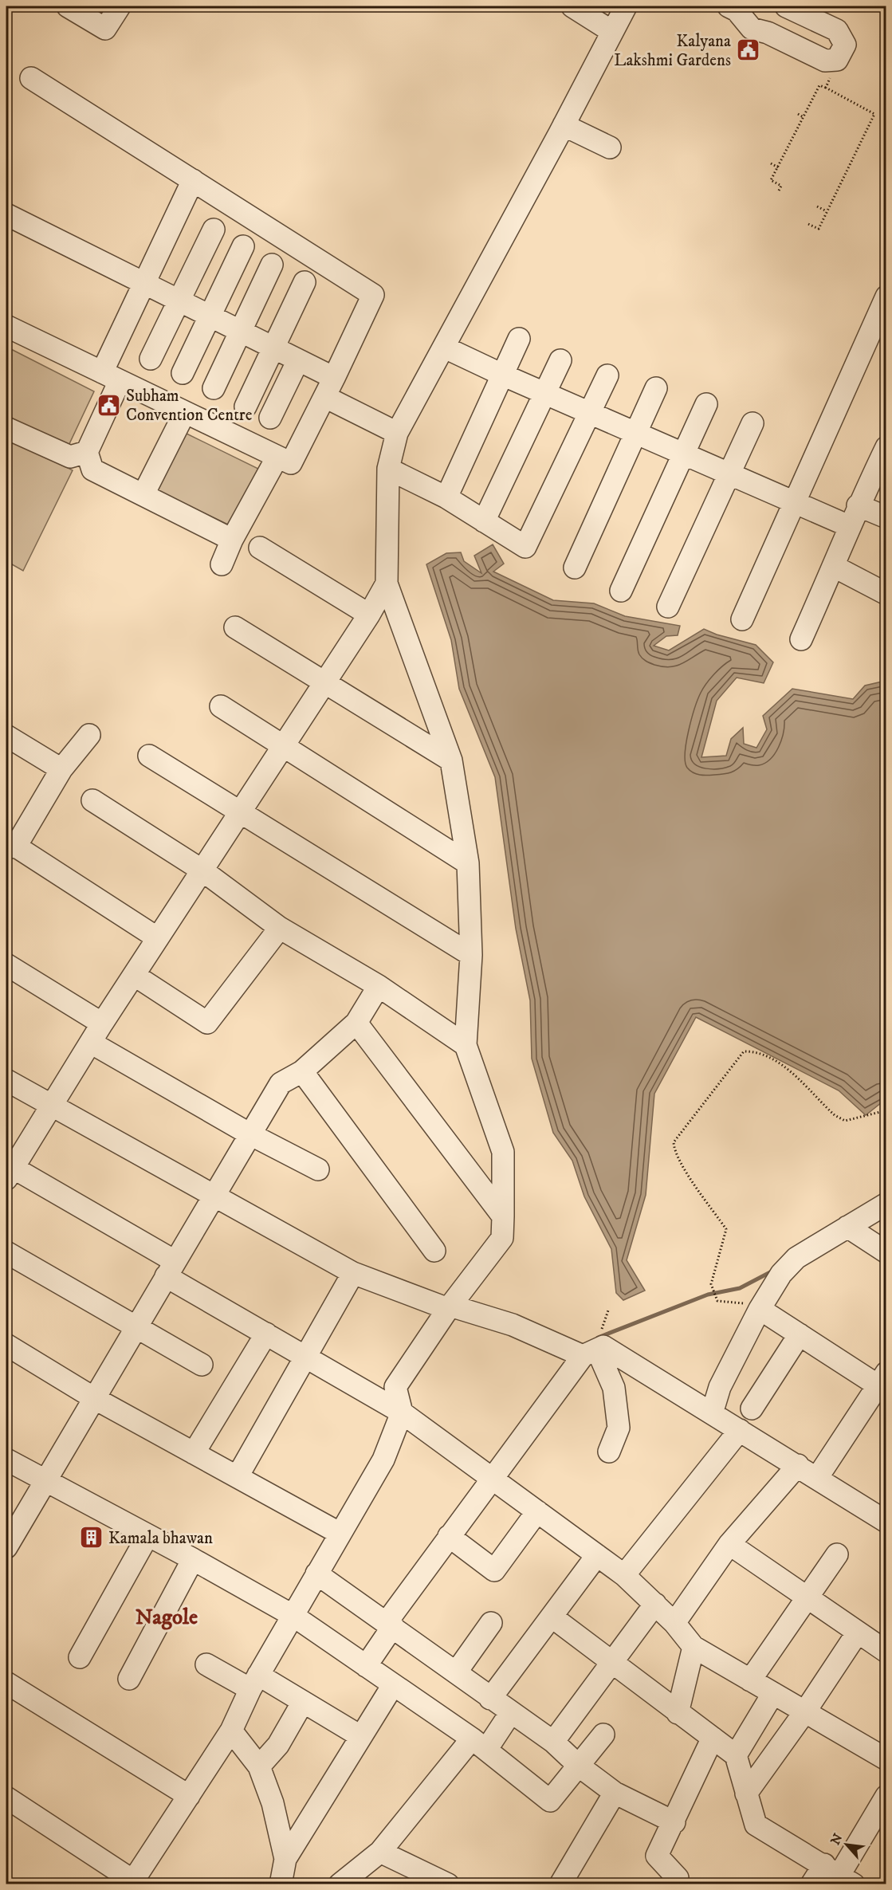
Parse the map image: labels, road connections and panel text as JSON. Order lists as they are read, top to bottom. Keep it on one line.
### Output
{"districts":["Nagole"],"places":{"public building":["Kalyana Lakshmi Gardens","Subham Convention Centre"],"building":["Kamala bhawan"]},"north":"top left"}
